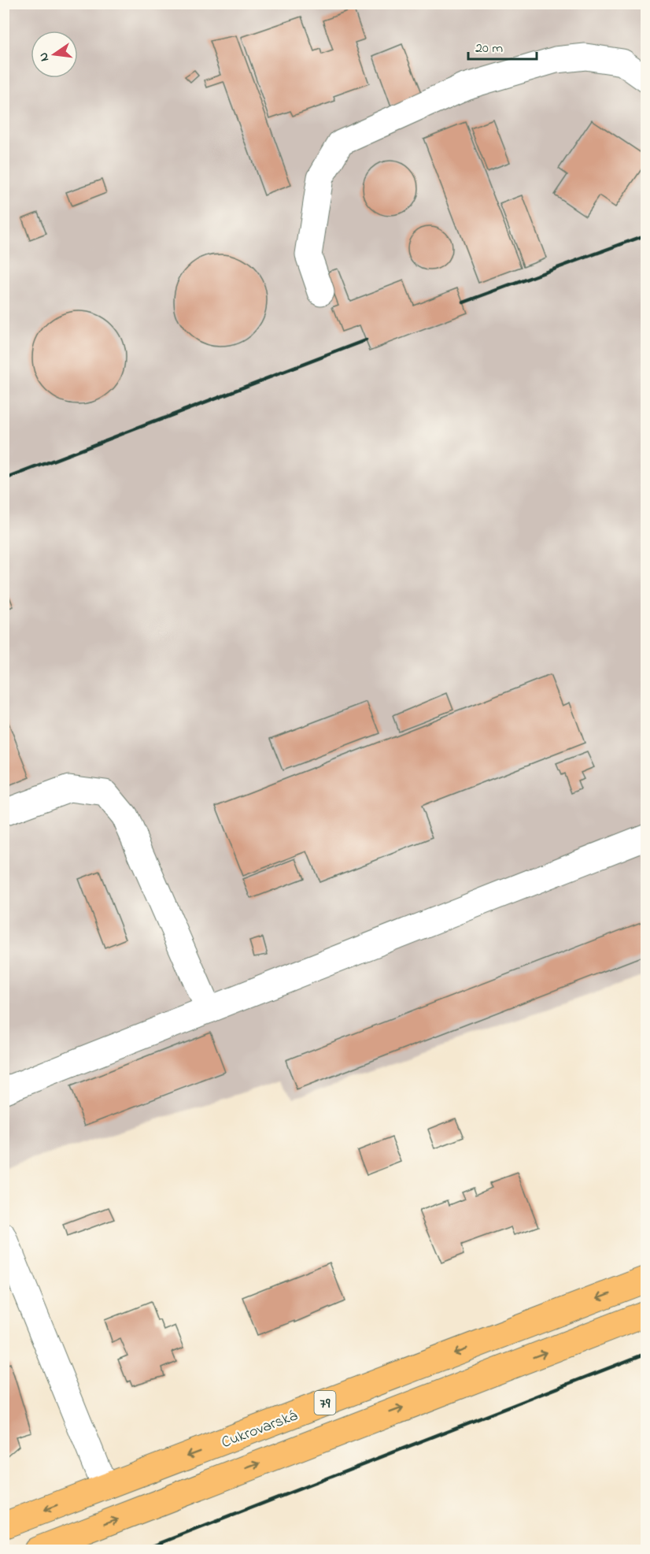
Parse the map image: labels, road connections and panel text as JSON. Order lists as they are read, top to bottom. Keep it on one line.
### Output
{"streets":{"main road":["79","Cukrovarská"]},"scale_bar":"20 m","north":"left"}
